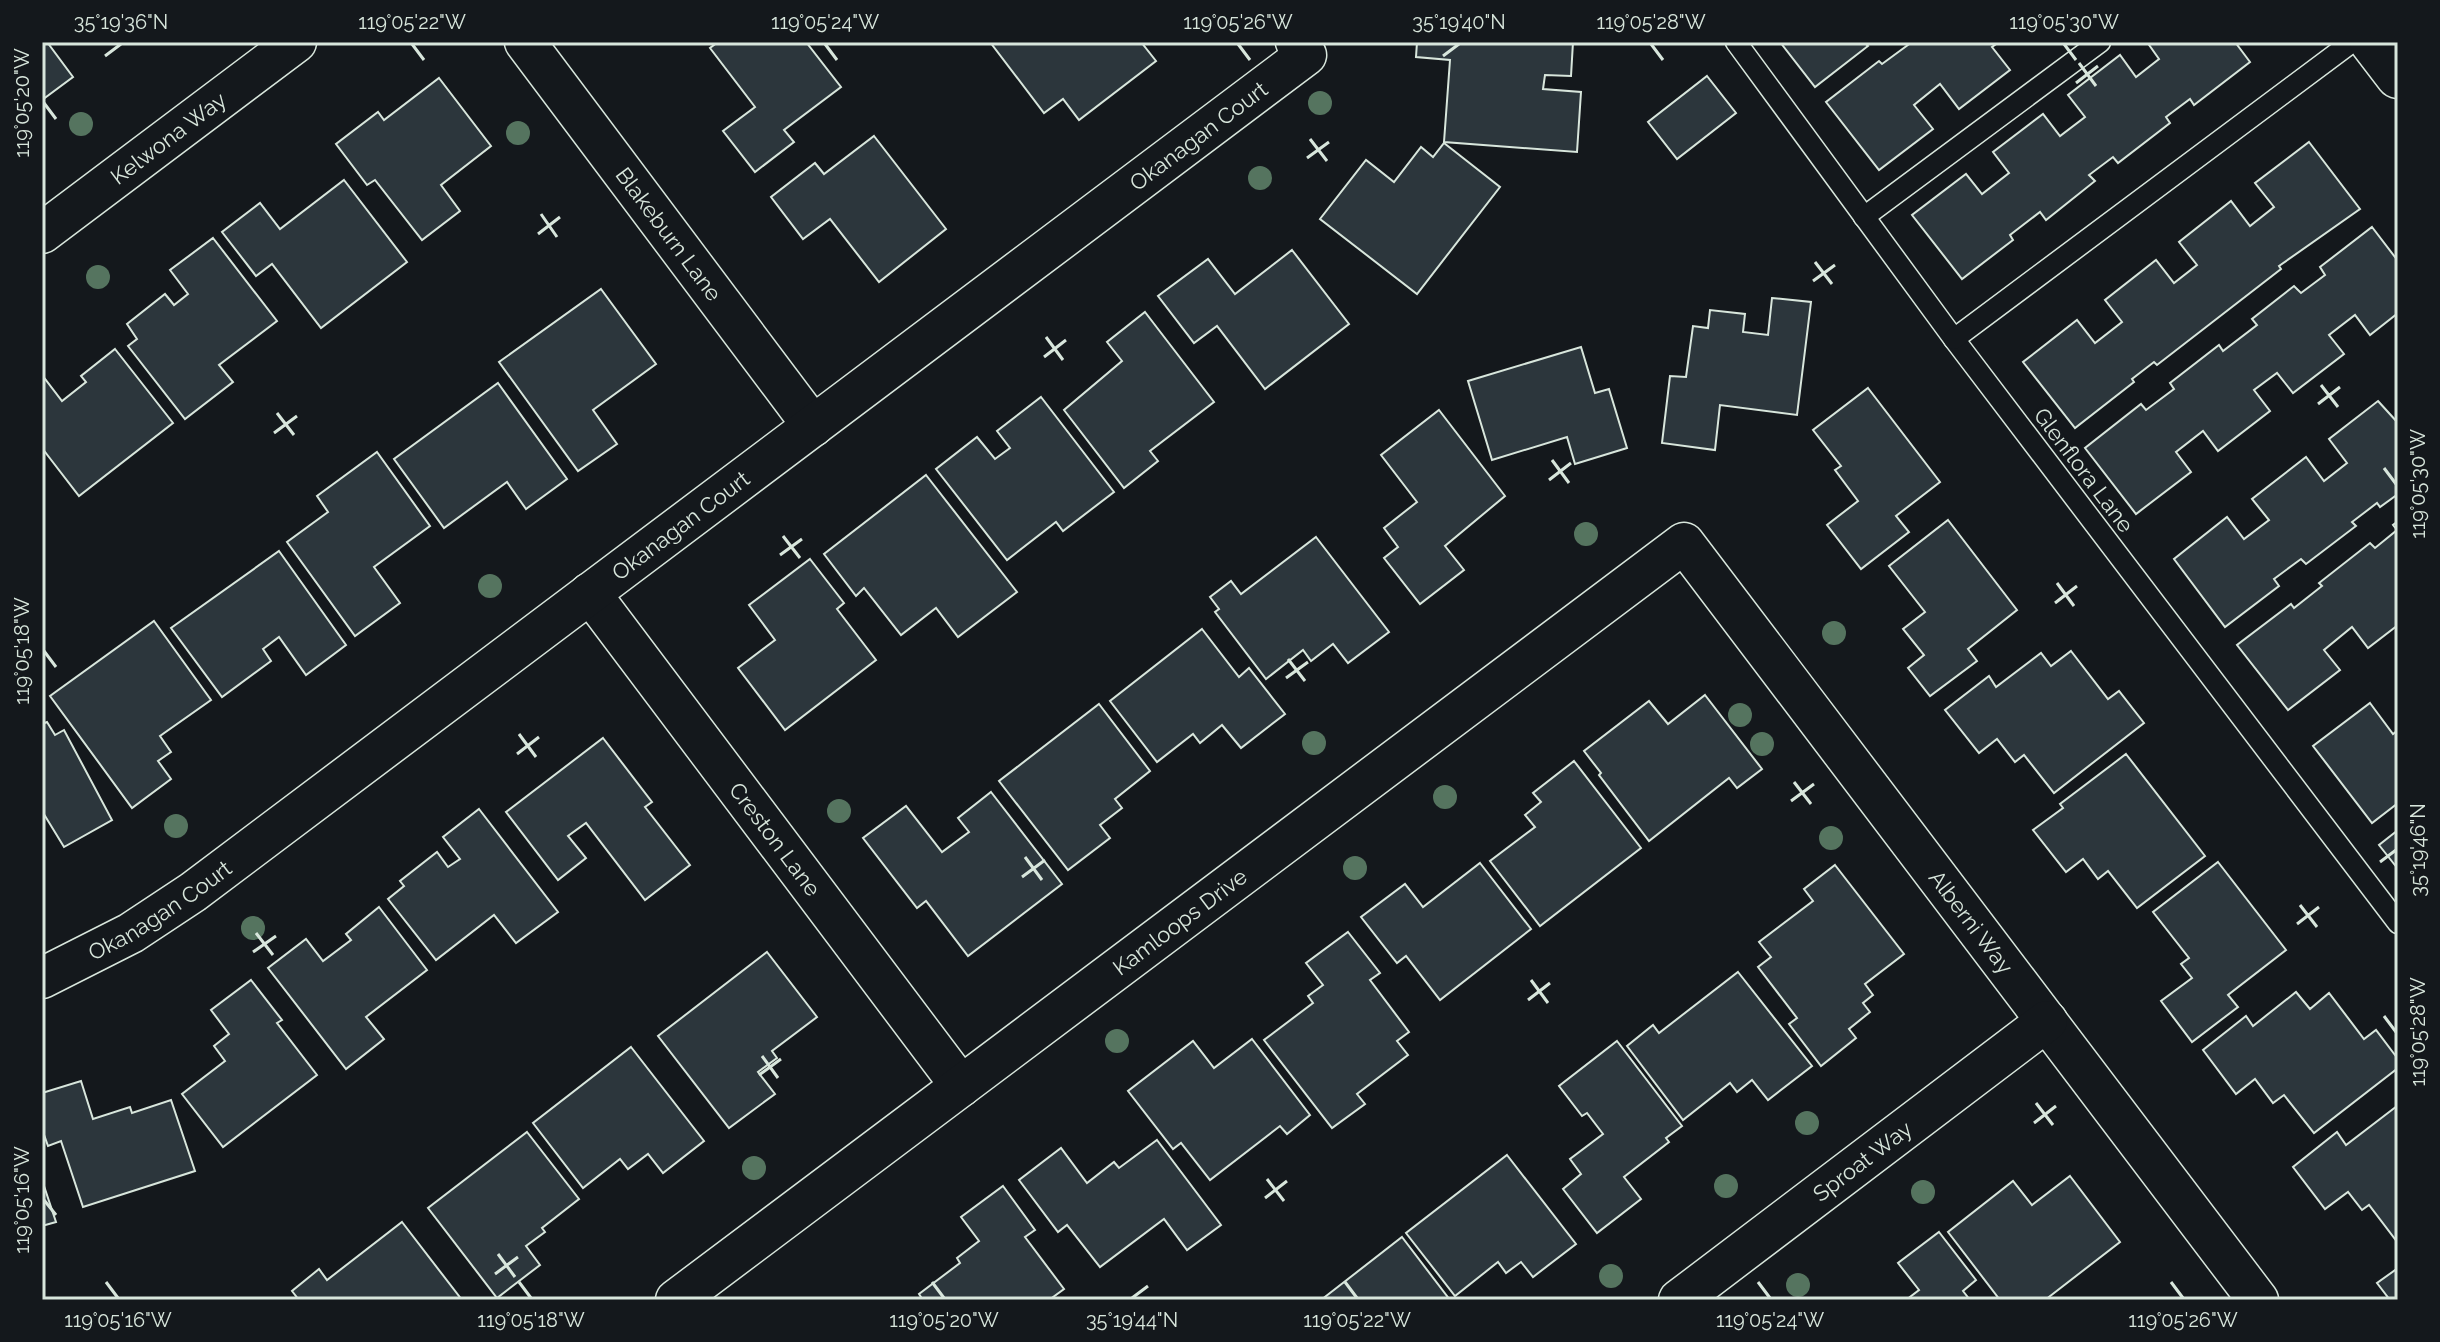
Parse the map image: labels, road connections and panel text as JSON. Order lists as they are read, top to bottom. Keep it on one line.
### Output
{"streets":{"street":["Okanagan Court","Kelwona Way","Blakeburn Lane","Creston Lane","Kamloops Drive","Alberni Way","Sproat Way"],"lane":["Glenflora Lane"]},"crossings":[["Okanagan Court","Blakeburn Lane"],["Okanagan Court","Creston Lane"],["Creston Lane","Kamloops Drive"],["Kamloops Drive","Alberni Way"],["Alberni Way","Sproat Way"]],"coordinates":["35°19'36\"N","119°05'22\"W","119°05'24\"W","119°05'26\"W","35°19'40\"N","119°05'28\"W","119°05'30\"W","119°05'20\"W","119°05'18\"W","35°19'46\"N","119°05'16\"W","35°19'44\"N"]}
